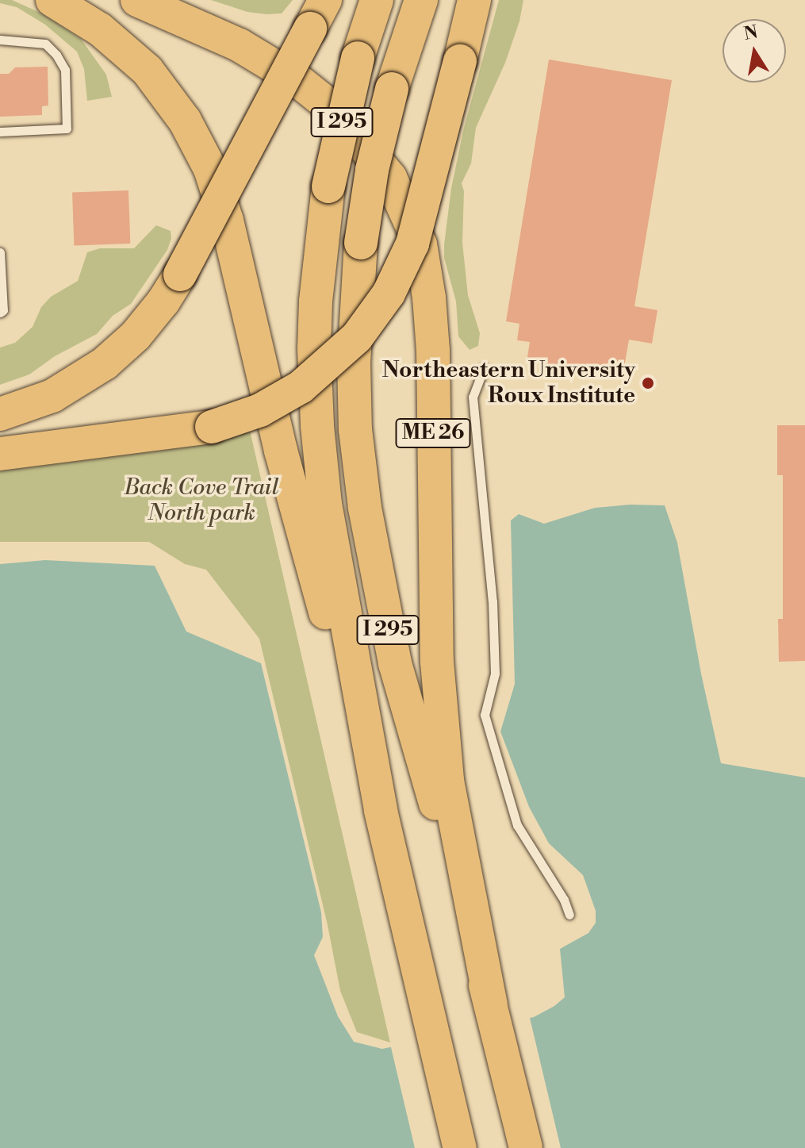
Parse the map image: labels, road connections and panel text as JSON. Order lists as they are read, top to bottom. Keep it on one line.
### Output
{"streets":{"highway":["I 295","ME 26"]},"crossings":[["I 295","ME 26"]],"parks":["Back Cove Trail North park"],"places":["Northeastern University Roux Institute"],"north":"top"}
